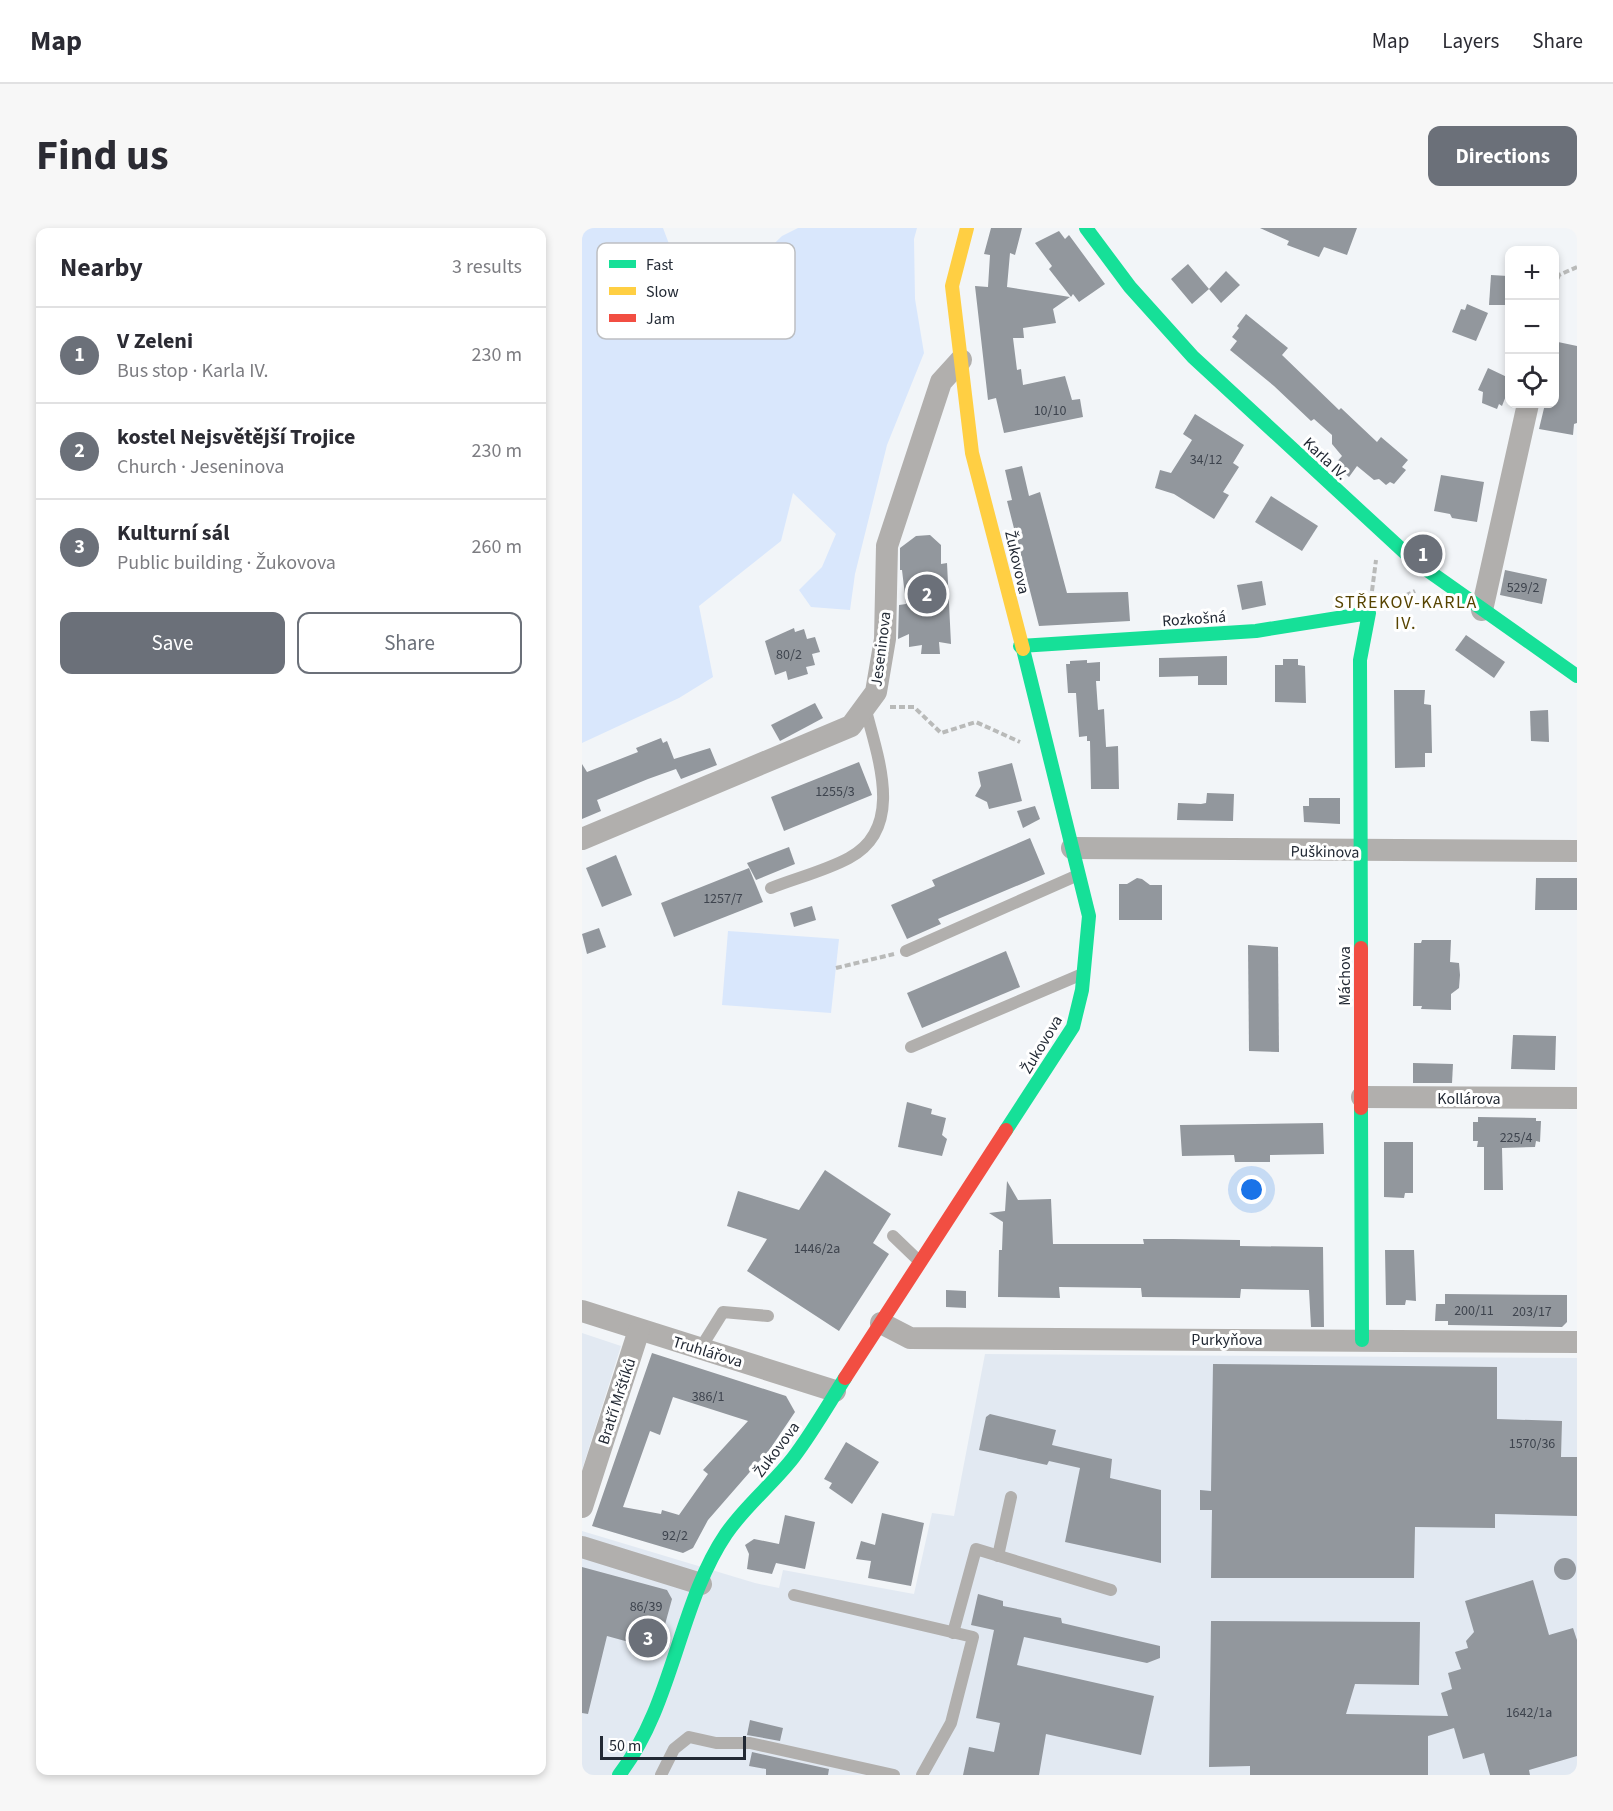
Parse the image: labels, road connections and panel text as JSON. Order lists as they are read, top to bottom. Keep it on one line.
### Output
{"streets":{"street":["Karla IV.","Žukovova","Rozkošná","Jeseninova","Puškinova","Máchova","Kollárova","Purkyňova","Truhlářova","Bratří Mrštíků"]},"crossings":[["Žukovova","Rozkošná"],["Žukovova","Jeseninova"],["Žukovova","Puškinova"],["Žukovova","Purkyňova"],["Žukovova","Truhlářova"],["Rozkošná","Máchova"],["Puškinova","Máchova"],["Máchova","Kollárova"],["Máchova","Purkyňova"],["Truhlářova","Bratří Mrštíků"]],"districts":["STŘEKOV-KARLA IV."],"house_numbers":["10/10","34/12","529/2","80/2","1255/3","1257/7","225/4","1446/2a","200/11","203/17","386/1","1570/36","92/2","86/39","1642/1a"],"legend":["Fast","Slow","Jam"],"scale_bar":"50 m","page":{"header":"Map","nav":["Map","Layers","Share"],"title":"Find us","buttons":["Directions",["Save","Share"]],"heading":["Nearby","3 results"],"map_buttons":["+","−"],"list":[{"mark":"1","name":"V Zeleni","note":"Bus stop · Karla IV.","value":"230 m"},{"mark":"2","name":"kostel Nejsvětější Trojice","note":"Church · Jeseninova","value":"230 m"},{"mark":"3","name":"Kulturní sál","note":"Public building · Žukovova","value":"260 m"}],"pins":["1","2","3"],"scale":"50 m"}}
